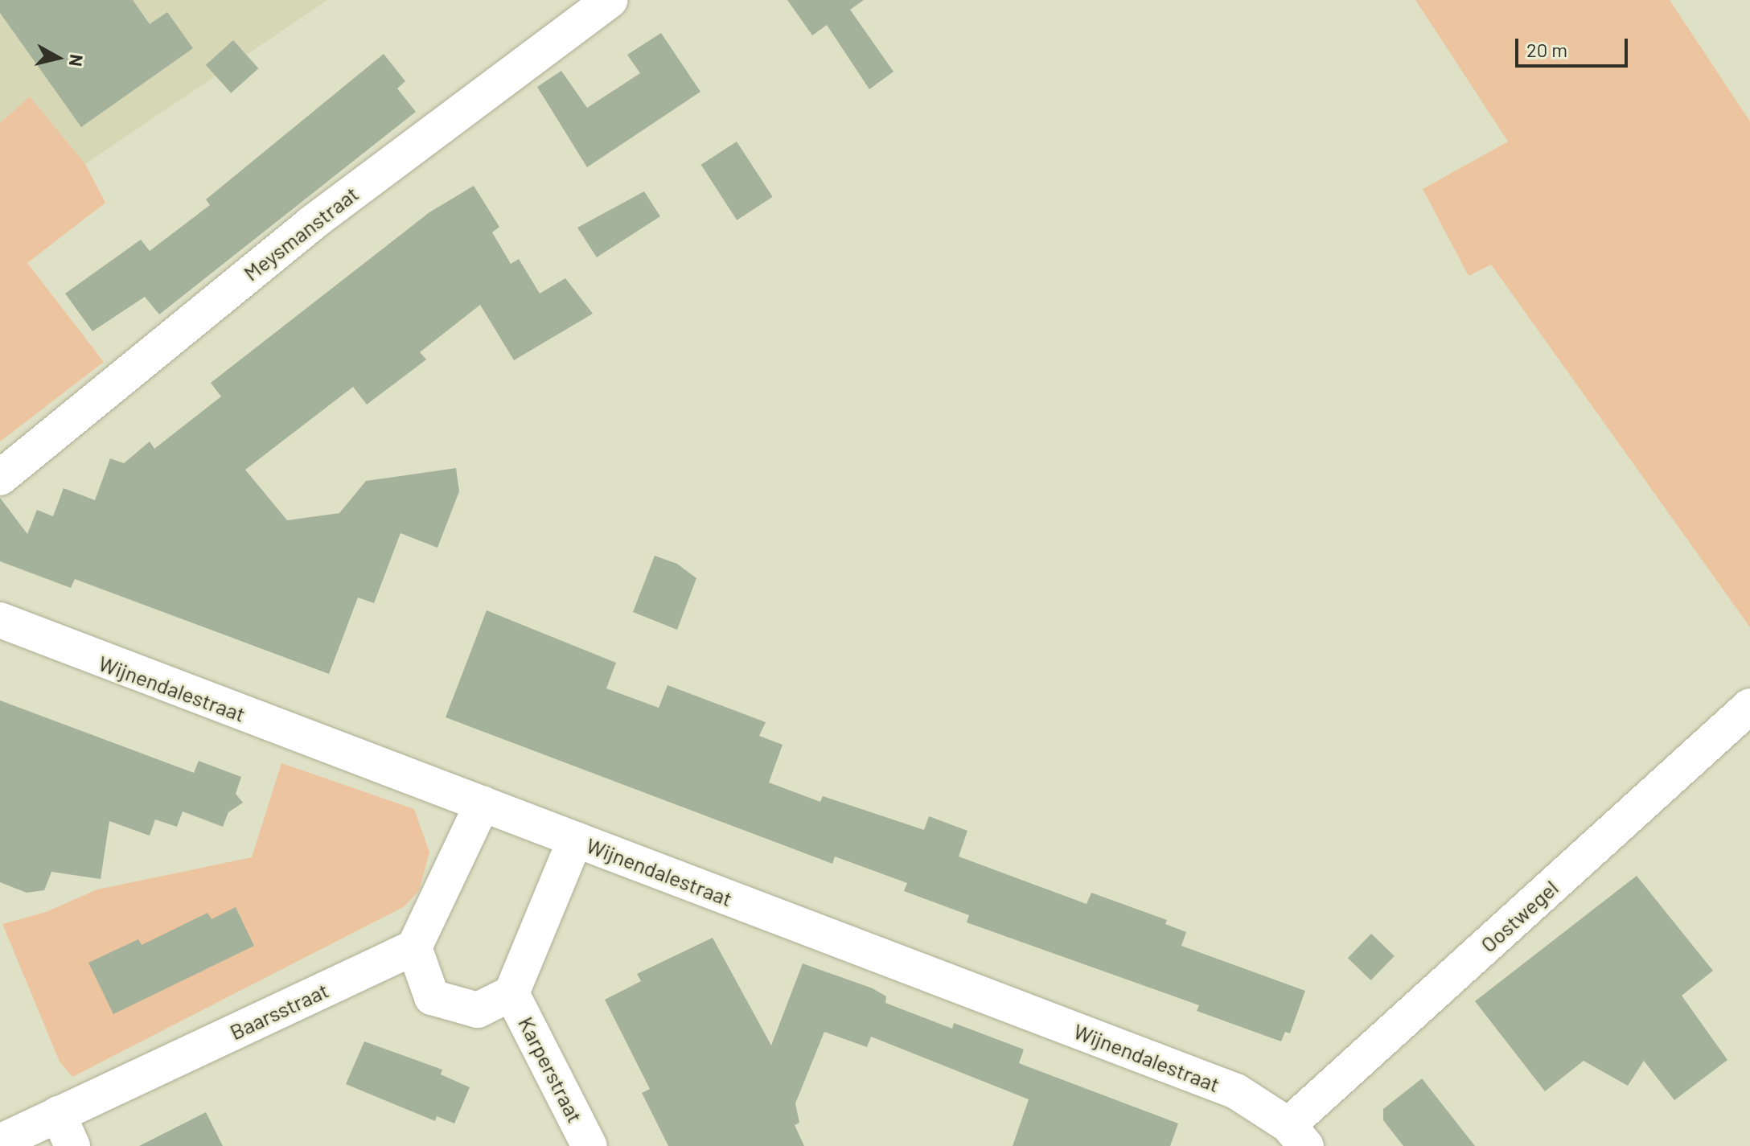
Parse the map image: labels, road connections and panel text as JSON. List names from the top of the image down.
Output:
{
  "streets": {
    "street": [
      "Meysmanstraat",
      "Wijnendalestraat",
      "Oostwegel",
      "Baarsstraat",
      "Karperstraat"
    ]
  },
  "crossings": [
    ["Wijnendalestraat", "Oostwegel"],
    ["Wijnendalestraat", "Karperstraat"],
    ["Baarsstraat", "Karperstraat"]
  ],
  "scale_bar": "20 m",
  "north": "right"
}
